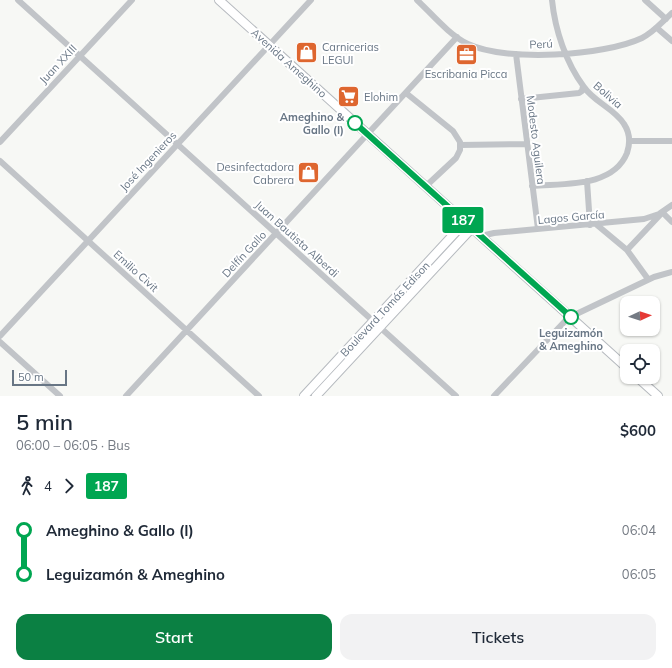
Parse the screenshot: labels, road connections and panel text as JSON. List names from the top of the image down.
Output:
{
  "streets": {
    "main road": ["Avenida Ameghino", "Boulevard Tomás Edison"],
    "street": [
      "Perú",
      "Juan XXIII",
      "Bolivia",
      "Modesto Aguilera",
      "José Ingenieros",
      "Lagos García",
      "Juan Bautista Alberdi",
      "Delfín Gallo",
      "Emilio Civit"
    ]
  },
  "crossings": [
    ["Perú", "Bolivia"],
    ["Perú", "Modesto Aguilera"],
    ["Perú", "Delfín Gallo"],
    ["Avenida Ameghino", "José Ingenieros"],
    ["Avenida Ameghino", "Lagos García"],
    ["Avenida Ameghino", "Delfín Gallo"],
    ["Avenida Ameghino", "Boulevard Tomás Edison"],
    ["Juan XXIII", "Juan Bautista Alberdi"],
    ["Modesto Aguilera", "Lagos García"],
    ["José Ingenieros", "Juan Bautista Alberdi"],
    ["José Ingenieros", "Emilio Civit"],
    ["Juan Bautista Alberdi", "Delfín Gallo"],
    ["Juan Bautista Alberdi", "Boulevard Tomás Edison"],
    ["Delfín Gallo", "Emilio Civit"]
  ],
  "places": {
    "shop": ["Carnicerias LEGUI", "Desinfectadora Cabrera"],
    "office": ["Escribania Picca"],
    "supermarket": ["Elohim"],
    "other": ["Ameghino & Gallo (I)", "Leguizamón & Ameghino"]
  },
  "lines": ["bus line 187"],
  "scale_bar": "50 m",
  "north": "right",
  "page": {
    "on_map": "187",
    "scale": "50 m",
    "heading": ["5 min", "06:00 – 06:05 · Bus", "$600"],
    "legs": ["4", "187"],
    "list": [
      {
        "name": "Ameghino & Gallo (I)",
        "value": "06:04"
      },
      {
        "name": "Leguizamón & Ameghino",
        "value": "06:05"
      }
    ],
    "buttons": ["Start", "Tickets"]
  }
}
